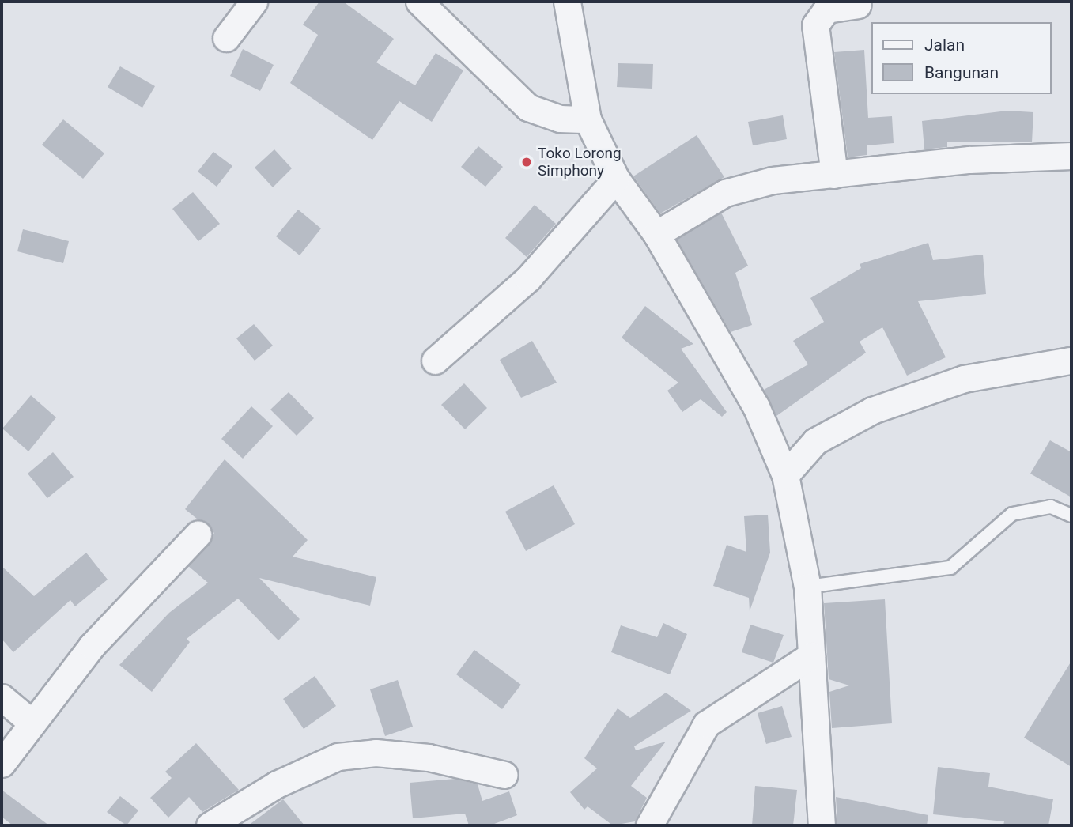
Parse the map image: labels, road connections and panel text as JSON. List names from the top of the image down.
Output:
{
  "places": ["Toko Lorong Simphony"],
  "legend": ["Jalan", "Bangunan"]
}
